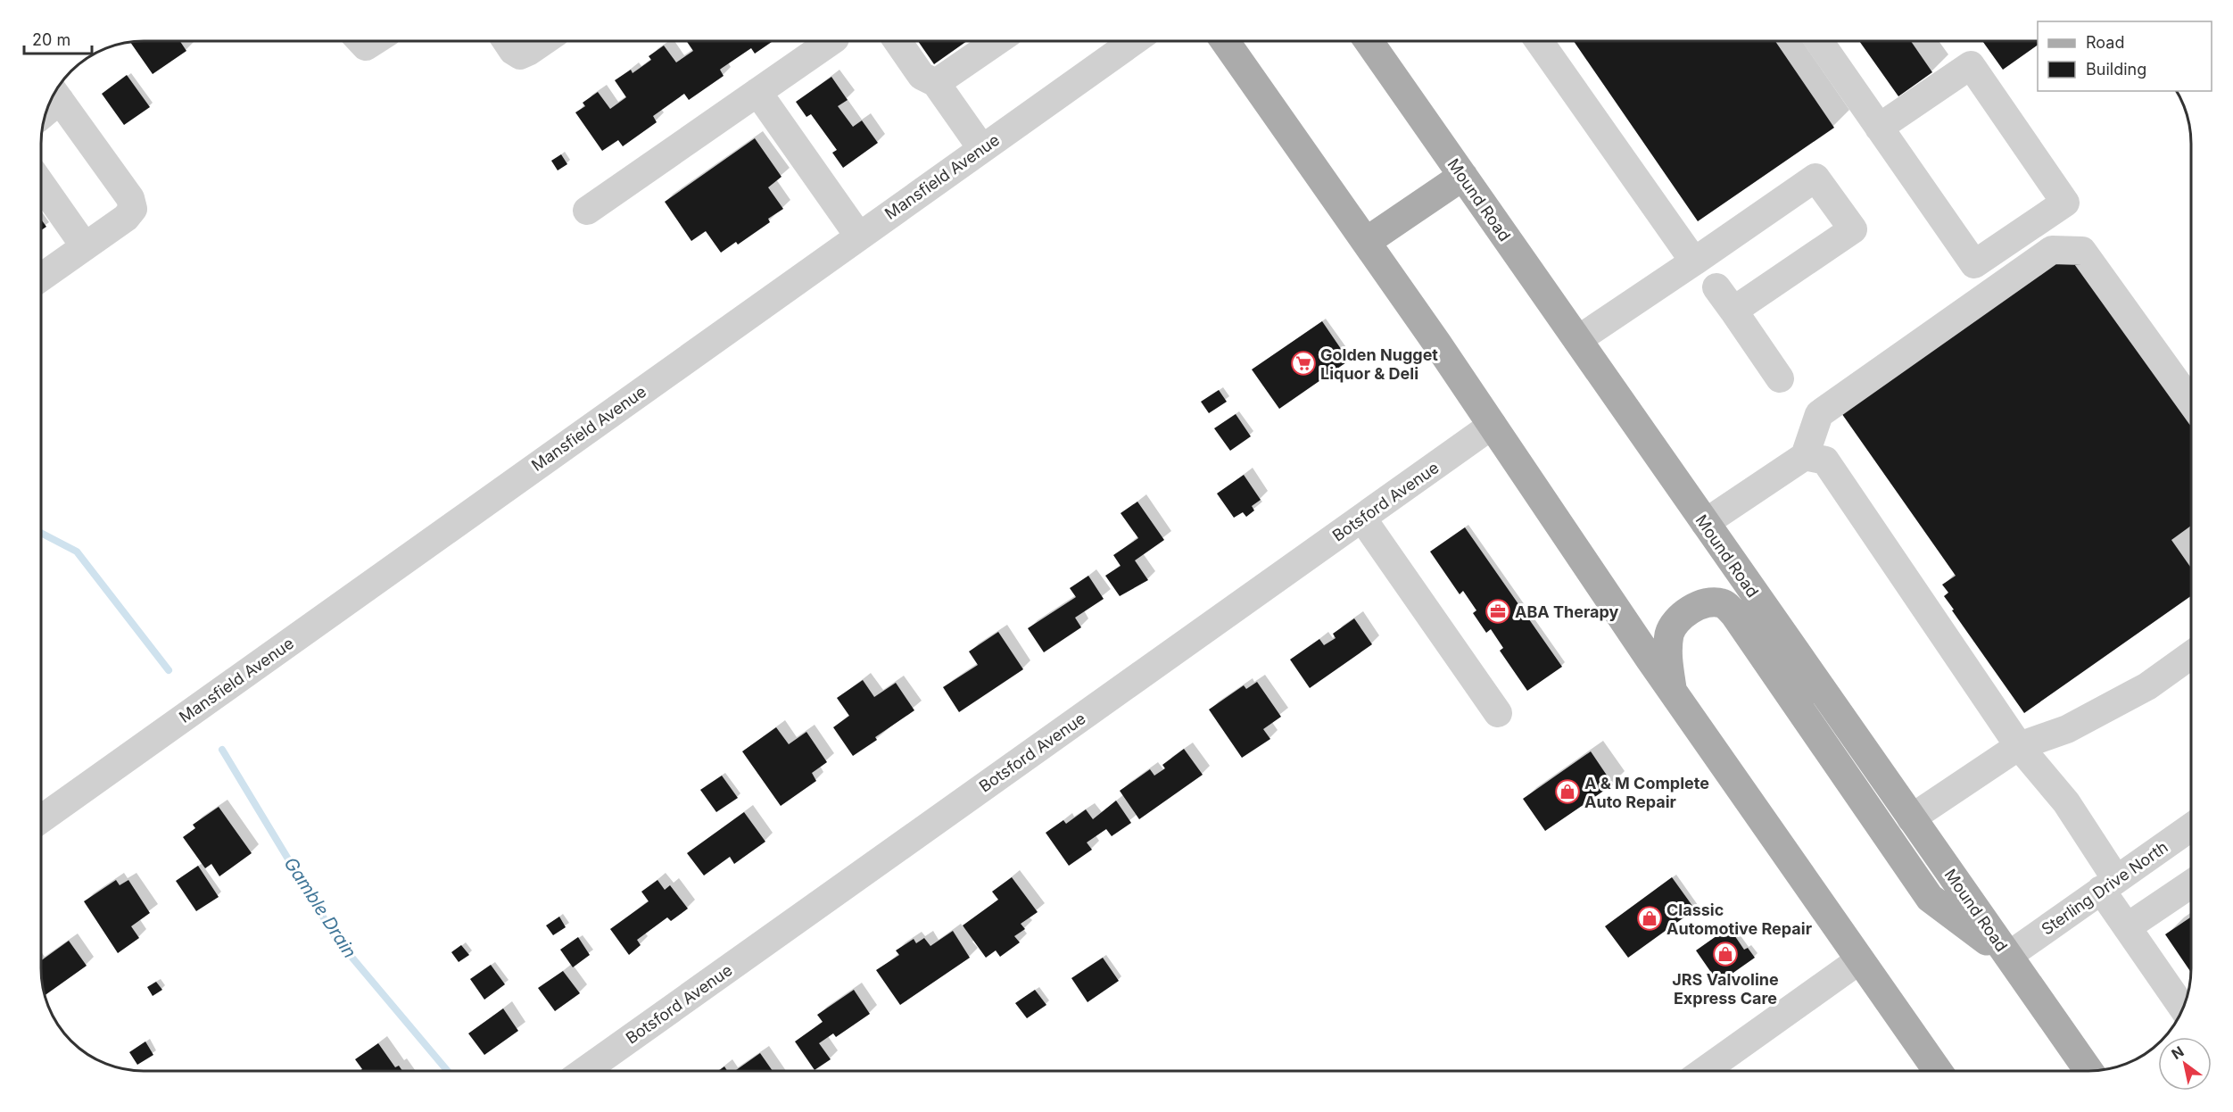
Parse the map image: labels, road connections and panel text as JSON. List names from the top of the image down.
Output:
{
  "streets": {
    "main road": ["Mound Road"],
    "street": ["Mansfield Avenue", "Botsford Avenue", "Sterling Drive North"]
  },
  "crossings": [
    ["Mound Road", "Sterling Drive North"]
  ],
  "water": ["Gamble Drain"],
  "places": {
    "supermarket": ["Golden Nugget Liquor & Deli"],
    "office": ["ABA Therapy"],
    "shop": ["A & M Complete Auto Repair", "Classic Automotive Repair", "JRS Valvoline Express Care"]
  },
  "legend": ["Road", "Building"],
  "scale_bar": "20 m",
  "north": "top left"
}
